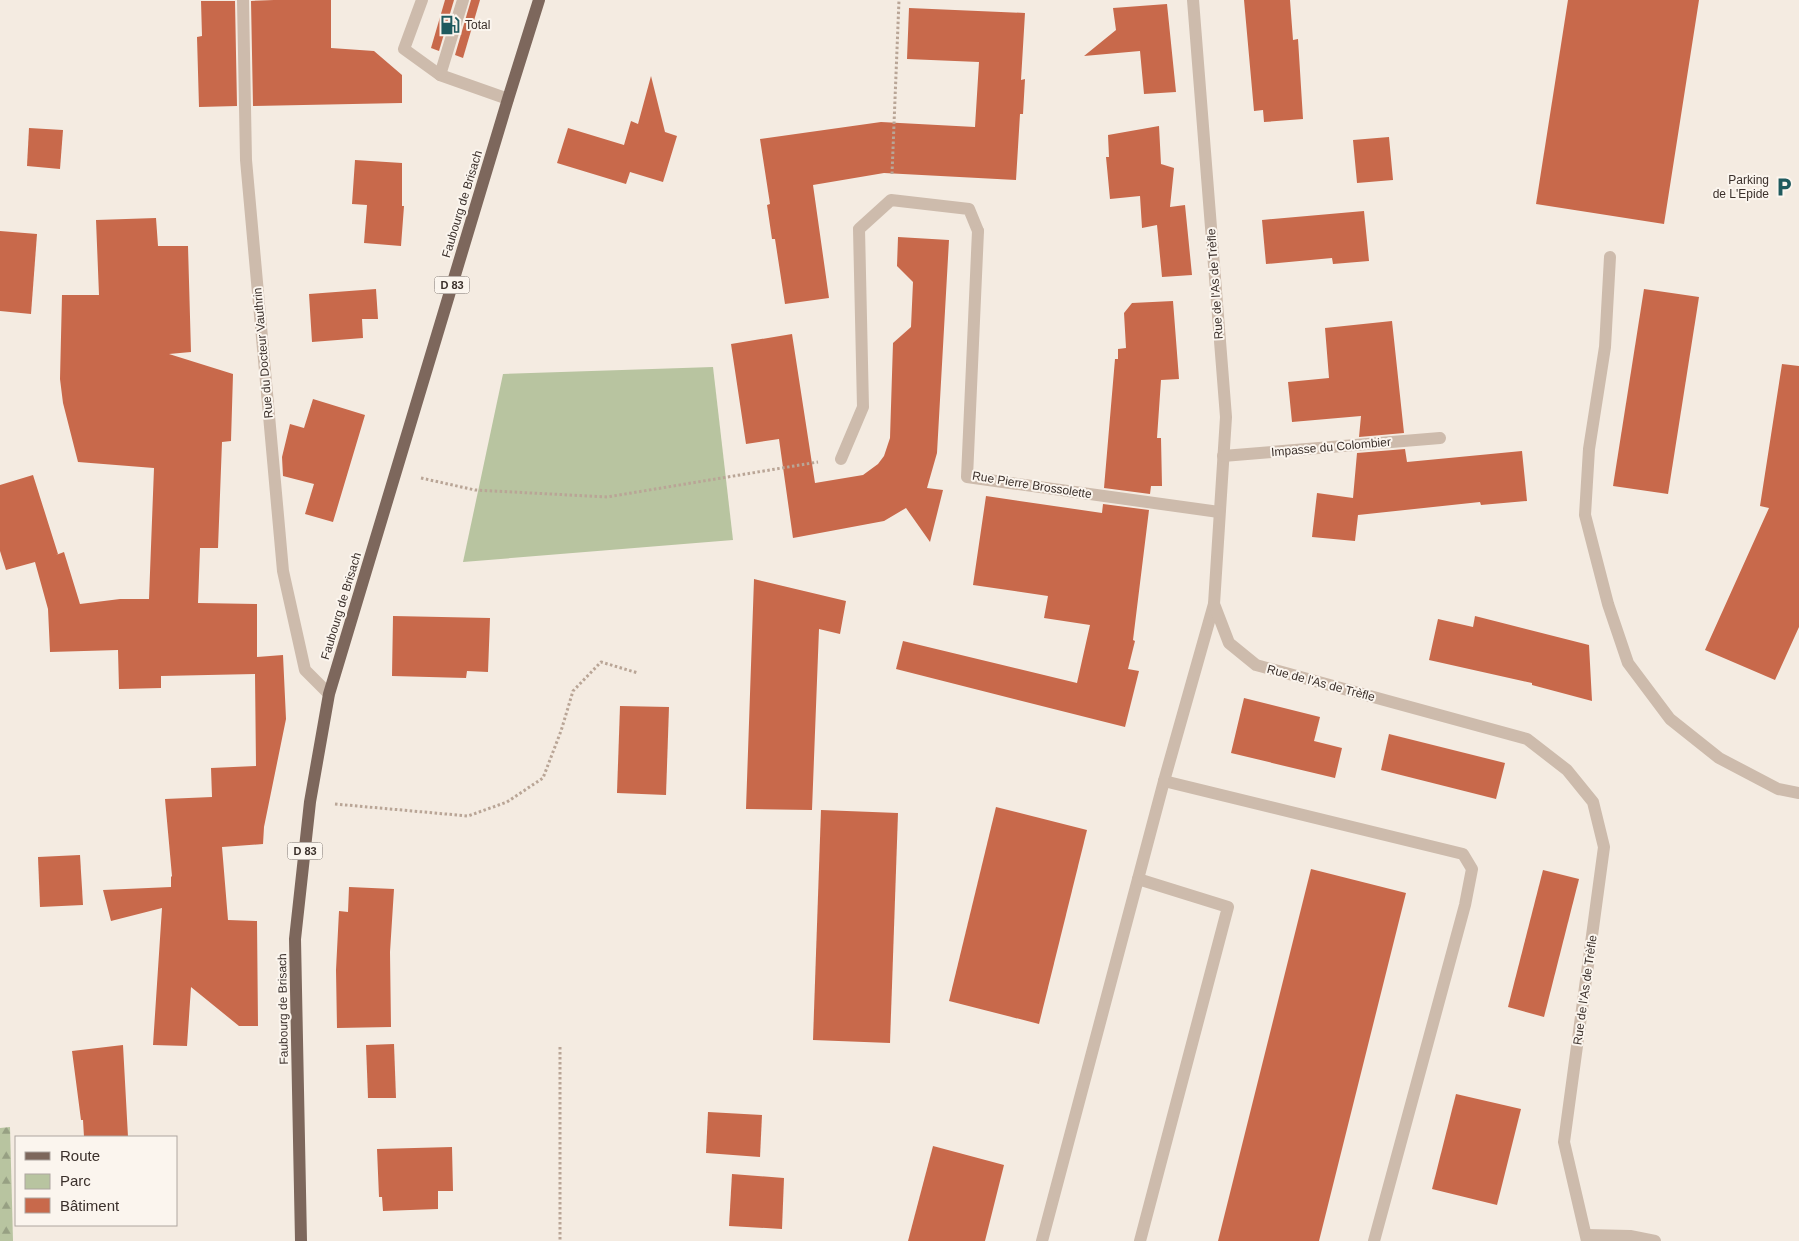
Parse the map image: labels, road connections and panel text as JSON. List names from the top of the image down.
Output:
{
  "streets": {
    "main road": ["Faubourg de Brisach", "D 83"],
    "street": [
      "Rue de l'As de Trèfle",
      "Rue du Docteur Vauthrin",
      "Impasse du Colombier",
      "Rue Pierre Brossolette"
    ]
  },
  "crossings": [
    ["Faubourg de Brisach", "Rue du Docteur Vauthrin"],
    ["Rue de l'As de Trèfle", "Impasse du Colombier"],
    ["Rue de l'As de Trèfle", "Rue Pierre Brossolette"]
  ],
  "places": {
    "fuel station": ["Total"],
    "parking": ["Parking de L'Epide"]
  },
  "legend": ["Route", "Parc", "Bâtiment"]
}
